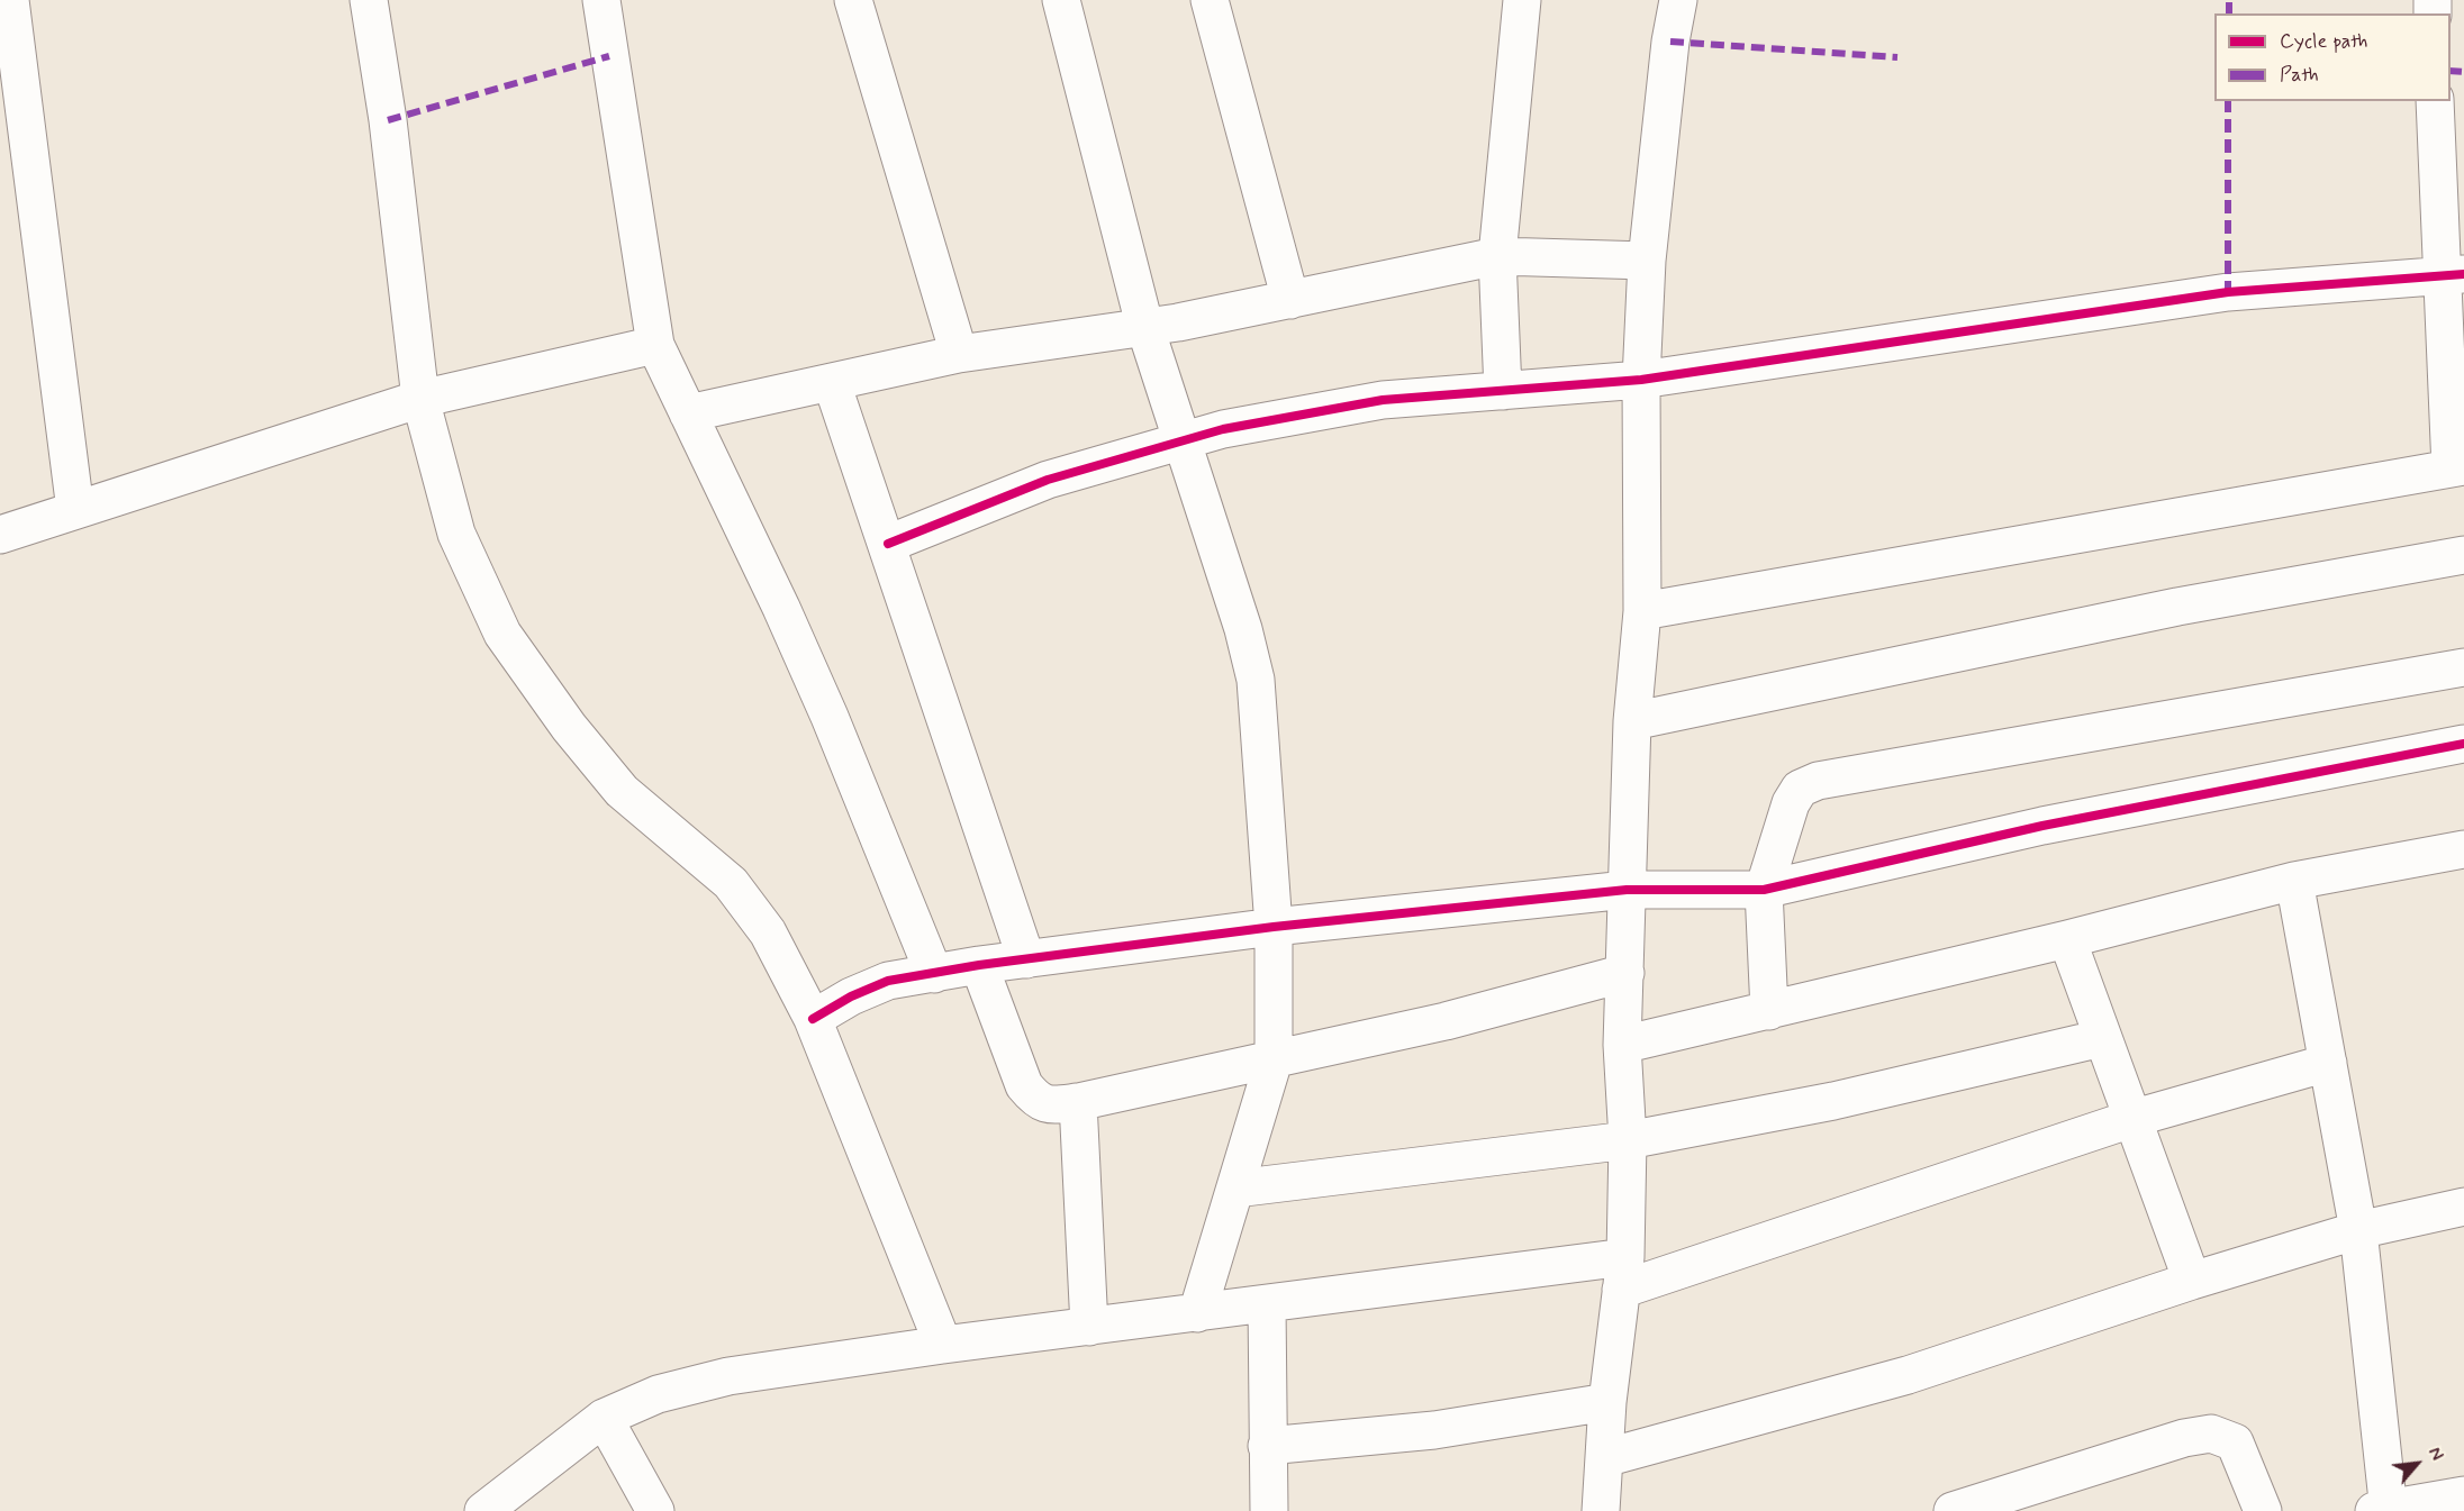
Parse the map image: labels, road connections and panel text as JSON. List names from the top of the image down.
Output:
{
  "legend": ["Cycle path", "Path"],
  "north": "top right"
}
